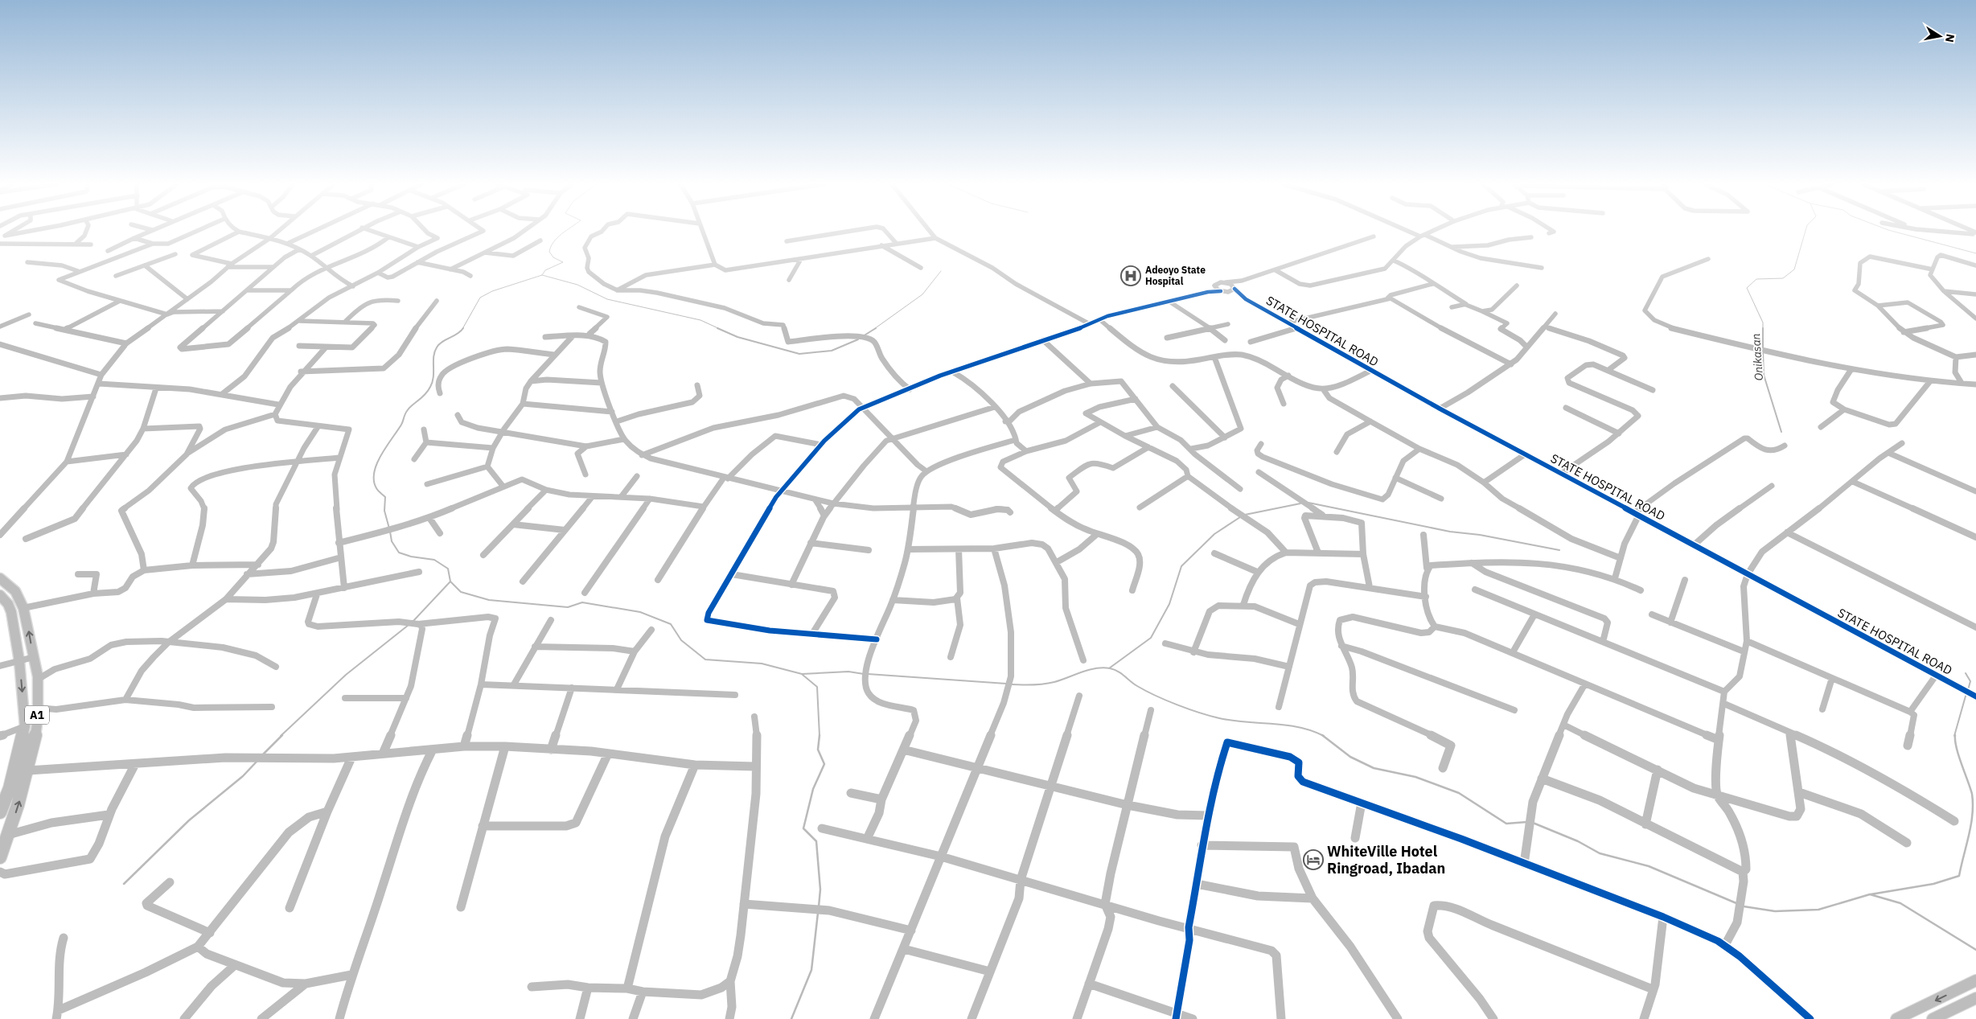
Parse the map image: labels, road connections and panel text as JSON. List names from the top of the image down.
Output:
{
  "streets": {
    "highway": ["A1"],
    "street": ["STATE HOSPITAL ROAD"]
  },
  "water": ["Onikasan"],
  "places": {
    "hospital": ["Adeoyo State Hospital"],
    "hotel": ["WhiteVille Hotel Ringroad, Ibadan"]
  },
  "north": "right"
}
